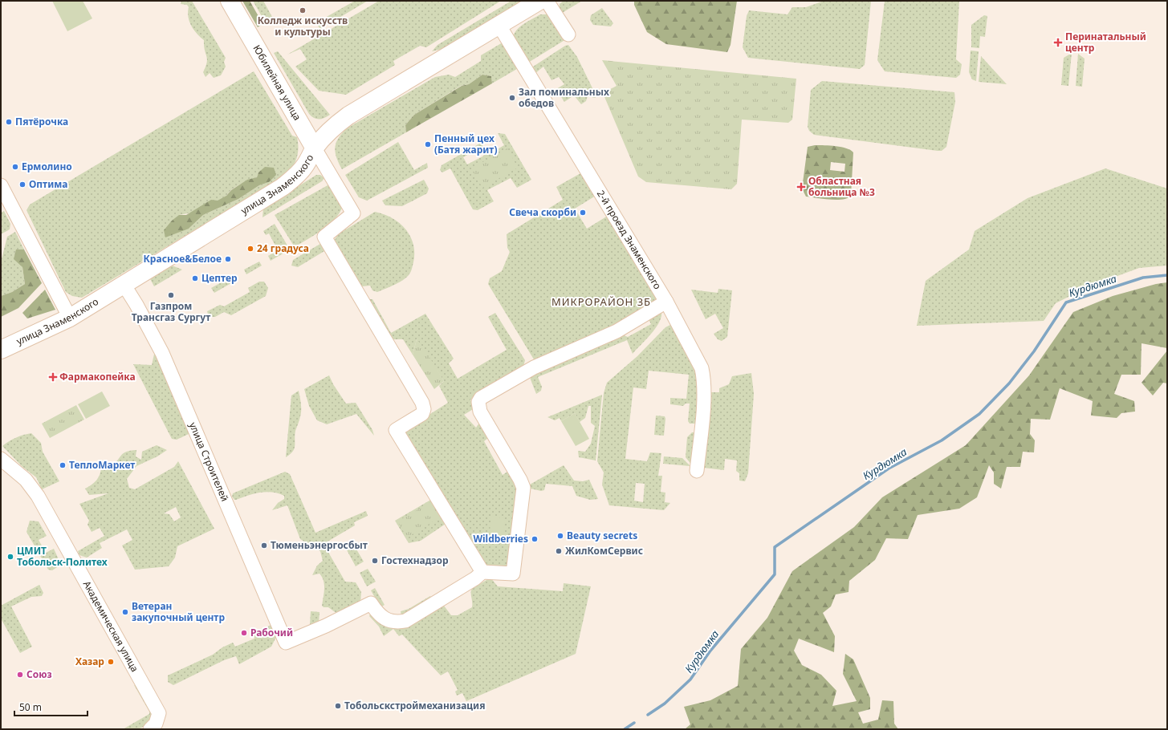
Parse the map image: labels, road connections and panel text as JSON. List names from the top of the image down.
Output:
{
  "streets": {
    "main road": ["Юбилейная улица", "улица Знаменского"],
    "street": ["2-й проезд Знаменского", "улица Строителей", "Академическая улица"]
  },
  "crossings": [
    ["Юбилейная улица", "улица Знаменского"],
    ["улица Знаменского", "2-й проезд Знаменского"],
    ["улица Знаменского", "улица Строителей"]
  ],
  "districts": ["МИКРОРАЙОН 3Б"],
  "water": ["Курдюмка"],
  "places": {
    "other": [
      "Колледж искусств и культуры",
      "Зал поминальных обедов",
      "Пятёрочка",
      "Пенный цех (Батя жарит)",
      "Ермолино",
      "Оптима",
      "Свеча скорби",
      "24 градуса",
      "Красное&Белое",
      "Цептер",
      "Газпром Трансгаз Сургут",
      "ТеплоМаркет",
      "Beauty secrets",
      "Wildberries",
      "Тюменьэнергосбыт",
      "ЖилКомСервис",
      "ЦМИТ Тобольск-Политех",
      "Гостехнадзор",
      "Ветеран закупочный центр",
      "Рабочий",
      "Хазар",
      "Союз",
      "Тобольскстроймеханизация"
    ],
    "health": ["Перинатальный центр", "Областная больница №3", "Фармакопейка"]
  },
  "scale_bar": "50 m"
}
